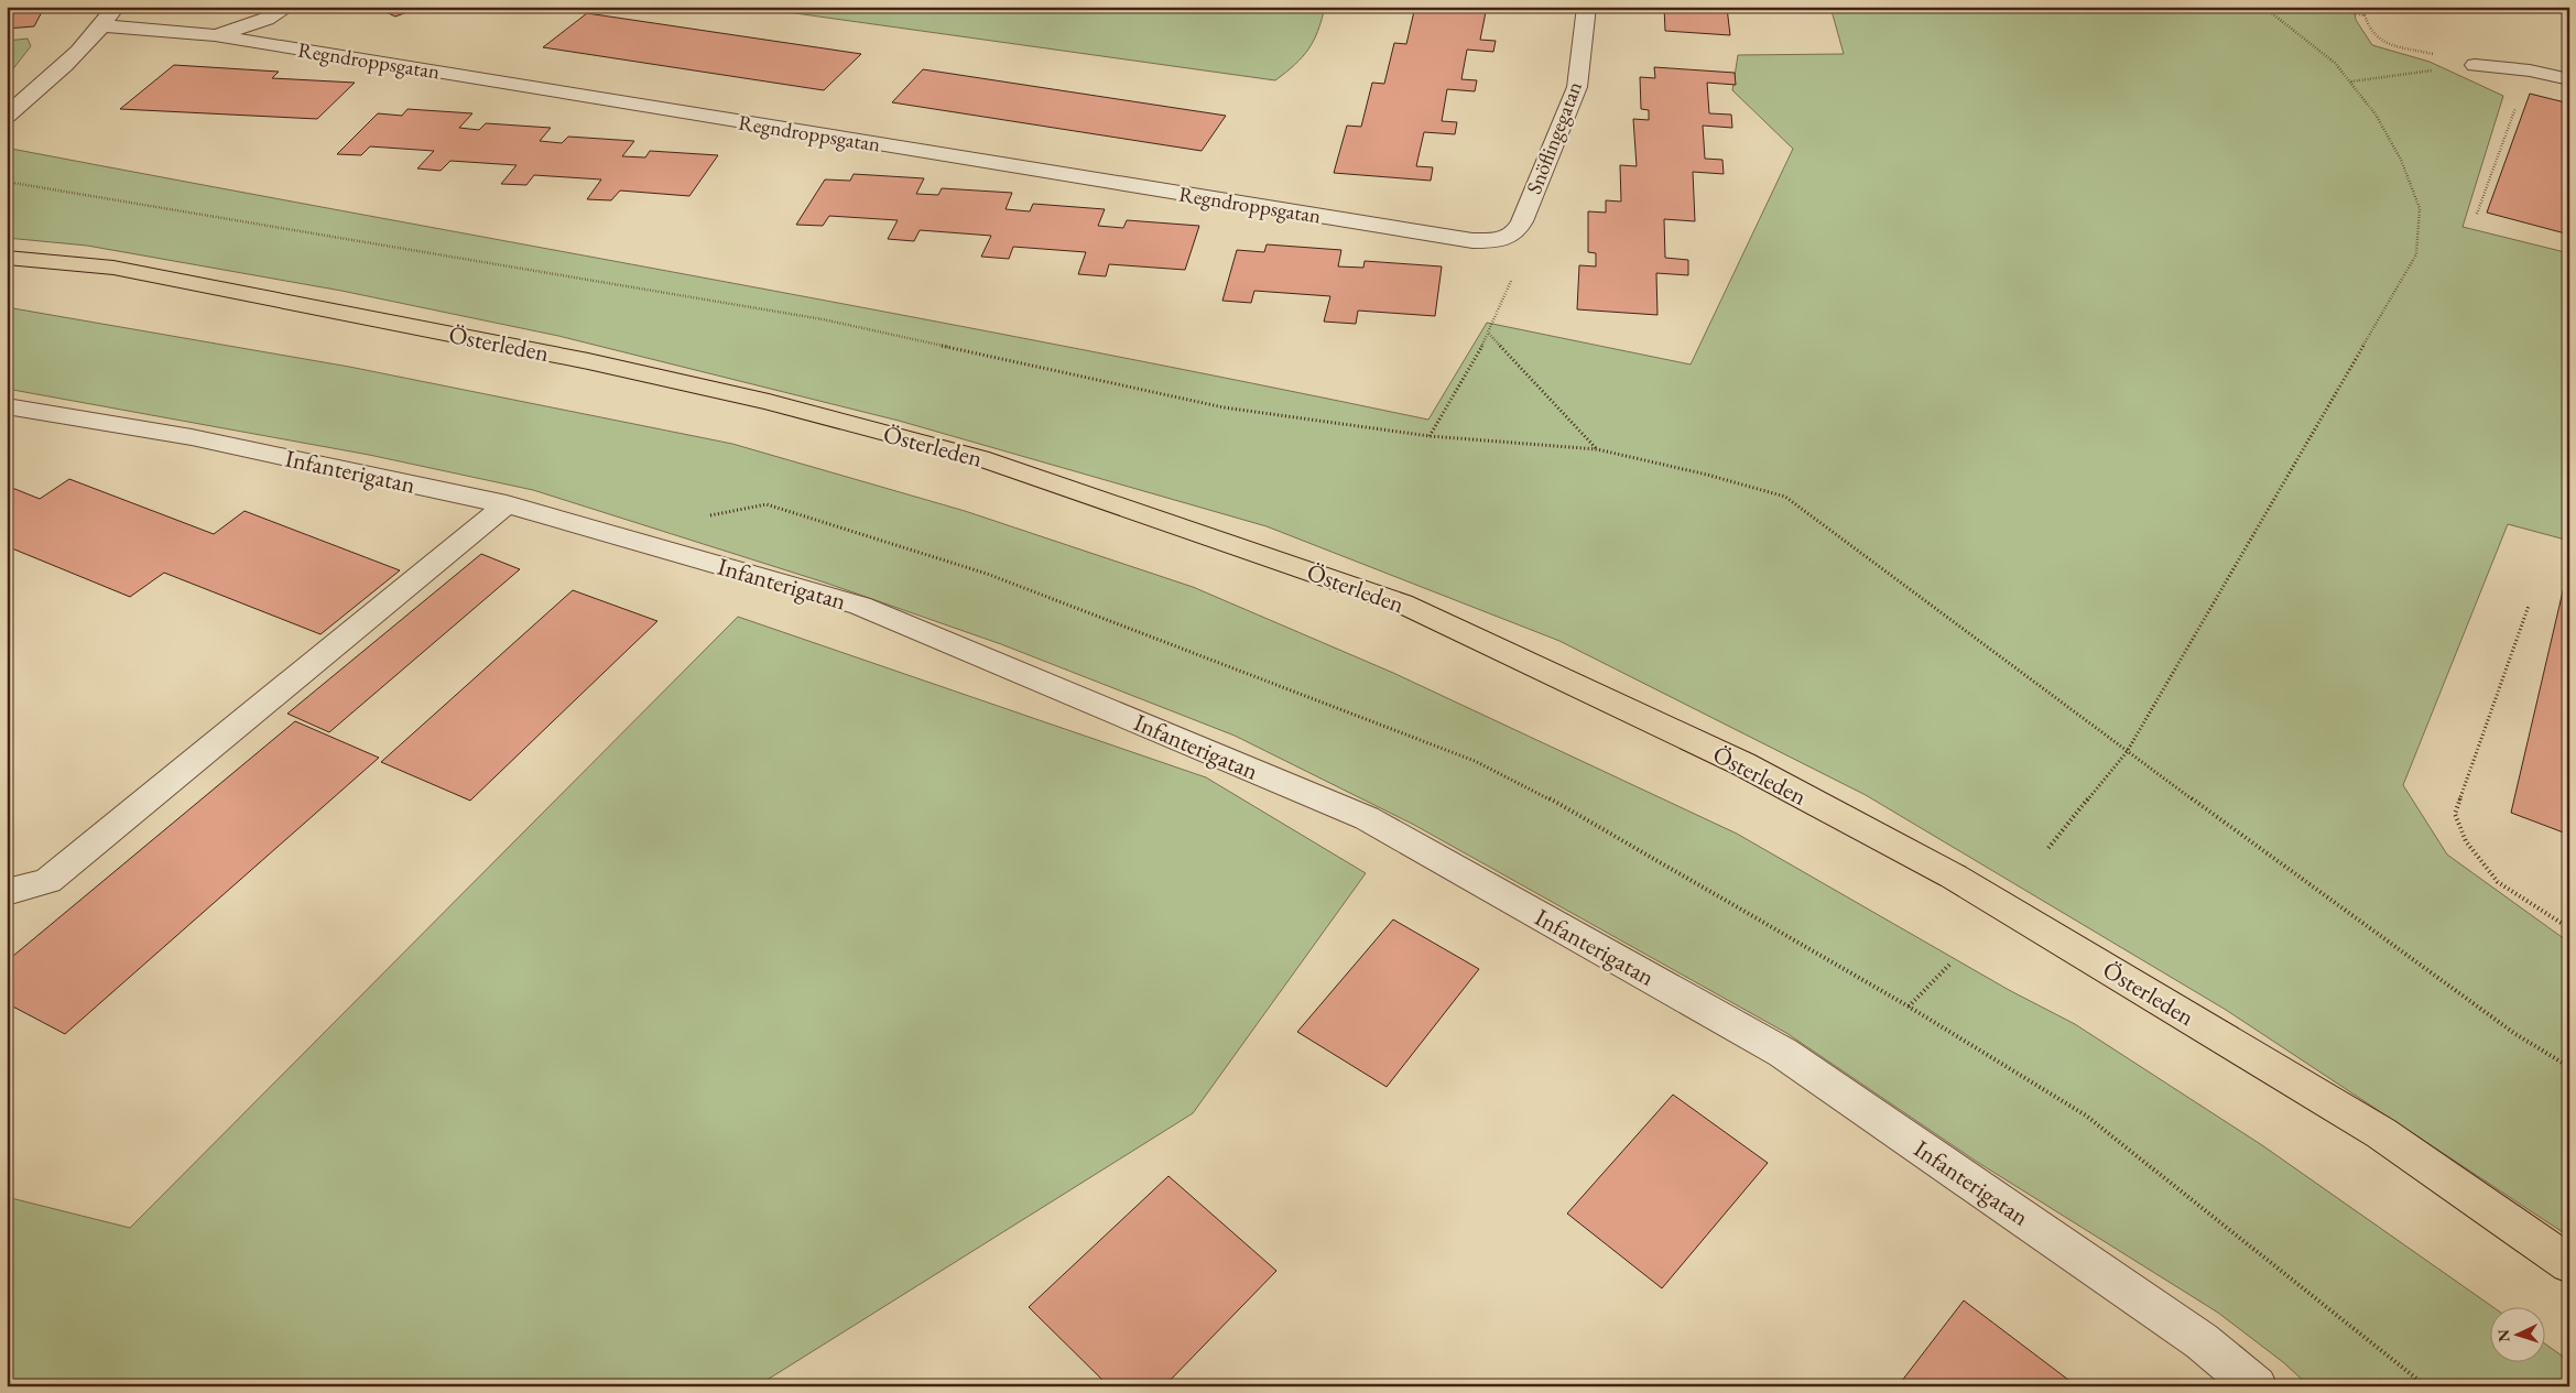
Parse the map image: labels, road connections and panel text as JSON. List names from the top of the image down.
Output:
{
  "streets": {
    "main road": ["Österleden"],
    "street": ["Regndroppsgatan", "Snöflingegatan", "Infanterigatan"]
  },
  "crossings": [
    ["Regndroppsgatan", "Snöflingegatan"]
  ],
  "north": "left"
}
